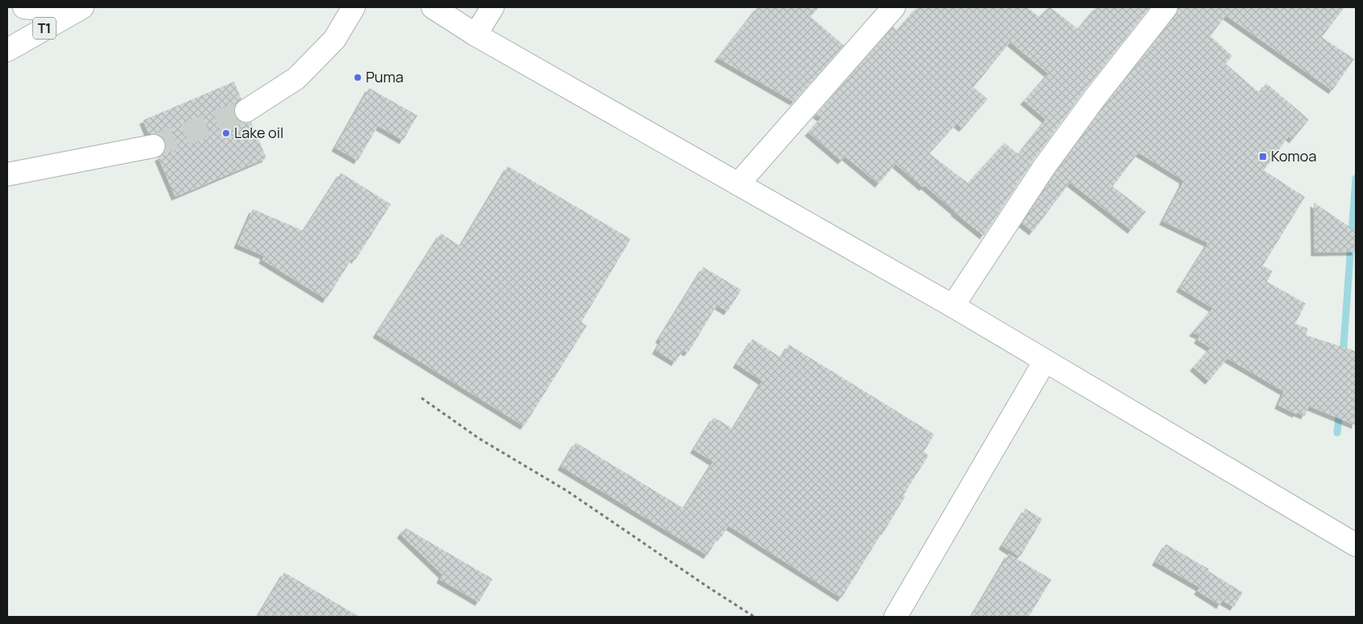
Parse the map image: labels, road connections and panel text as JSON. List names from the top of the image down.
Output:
{
  "streets": {
    "main road": ["T1"]
  },
  "places": {
    "other": ["Puma", "Lake oil"],
    "transit": ["Komoa"]
  }
}
